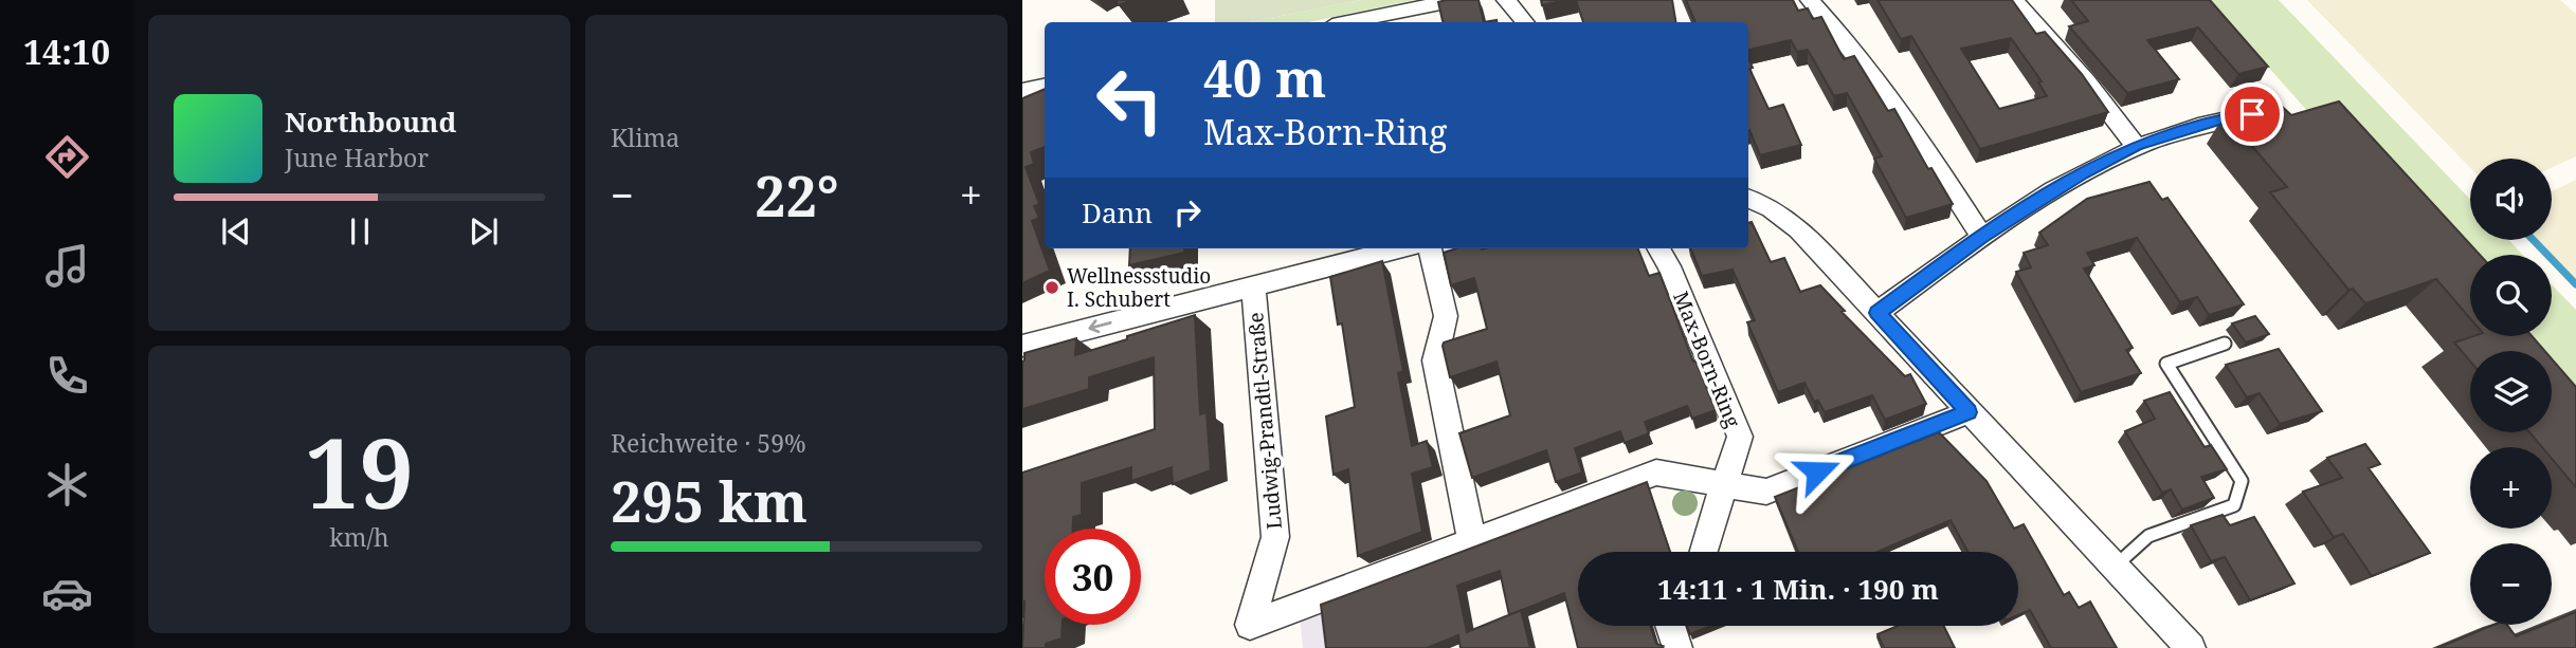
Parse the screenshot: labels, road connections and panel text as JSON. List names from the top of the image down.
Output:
{
  "streets": {
    "street": ["Max-Born-Ring", "Ludwig-Prandtl-Straße"]
  },
  "crossings": [
    ["Max-Born-Ring", "Ludwig-Prandtl-Straße"]
  ],
  "places": ["Wellnessstudio I. Schubert"],
  "page": {
    "tabs": "14:10",
    "tile": [
      "Klima",
      ["19", "km/h"],
      ["Reichweite · 59%", "295 km"]
    ],
    "turn": ["40 m", "Max-Born-Ring"],
    "song": ["Northbound", "June Harbor"],
    "map_buttons": ["+", "−"],
    "heat": ["−", "22°", "+"],
    "then": "Dann",
    "limit": "30",
    "trip": "14:11 · 1 Min. · 190 m"
  }
}
